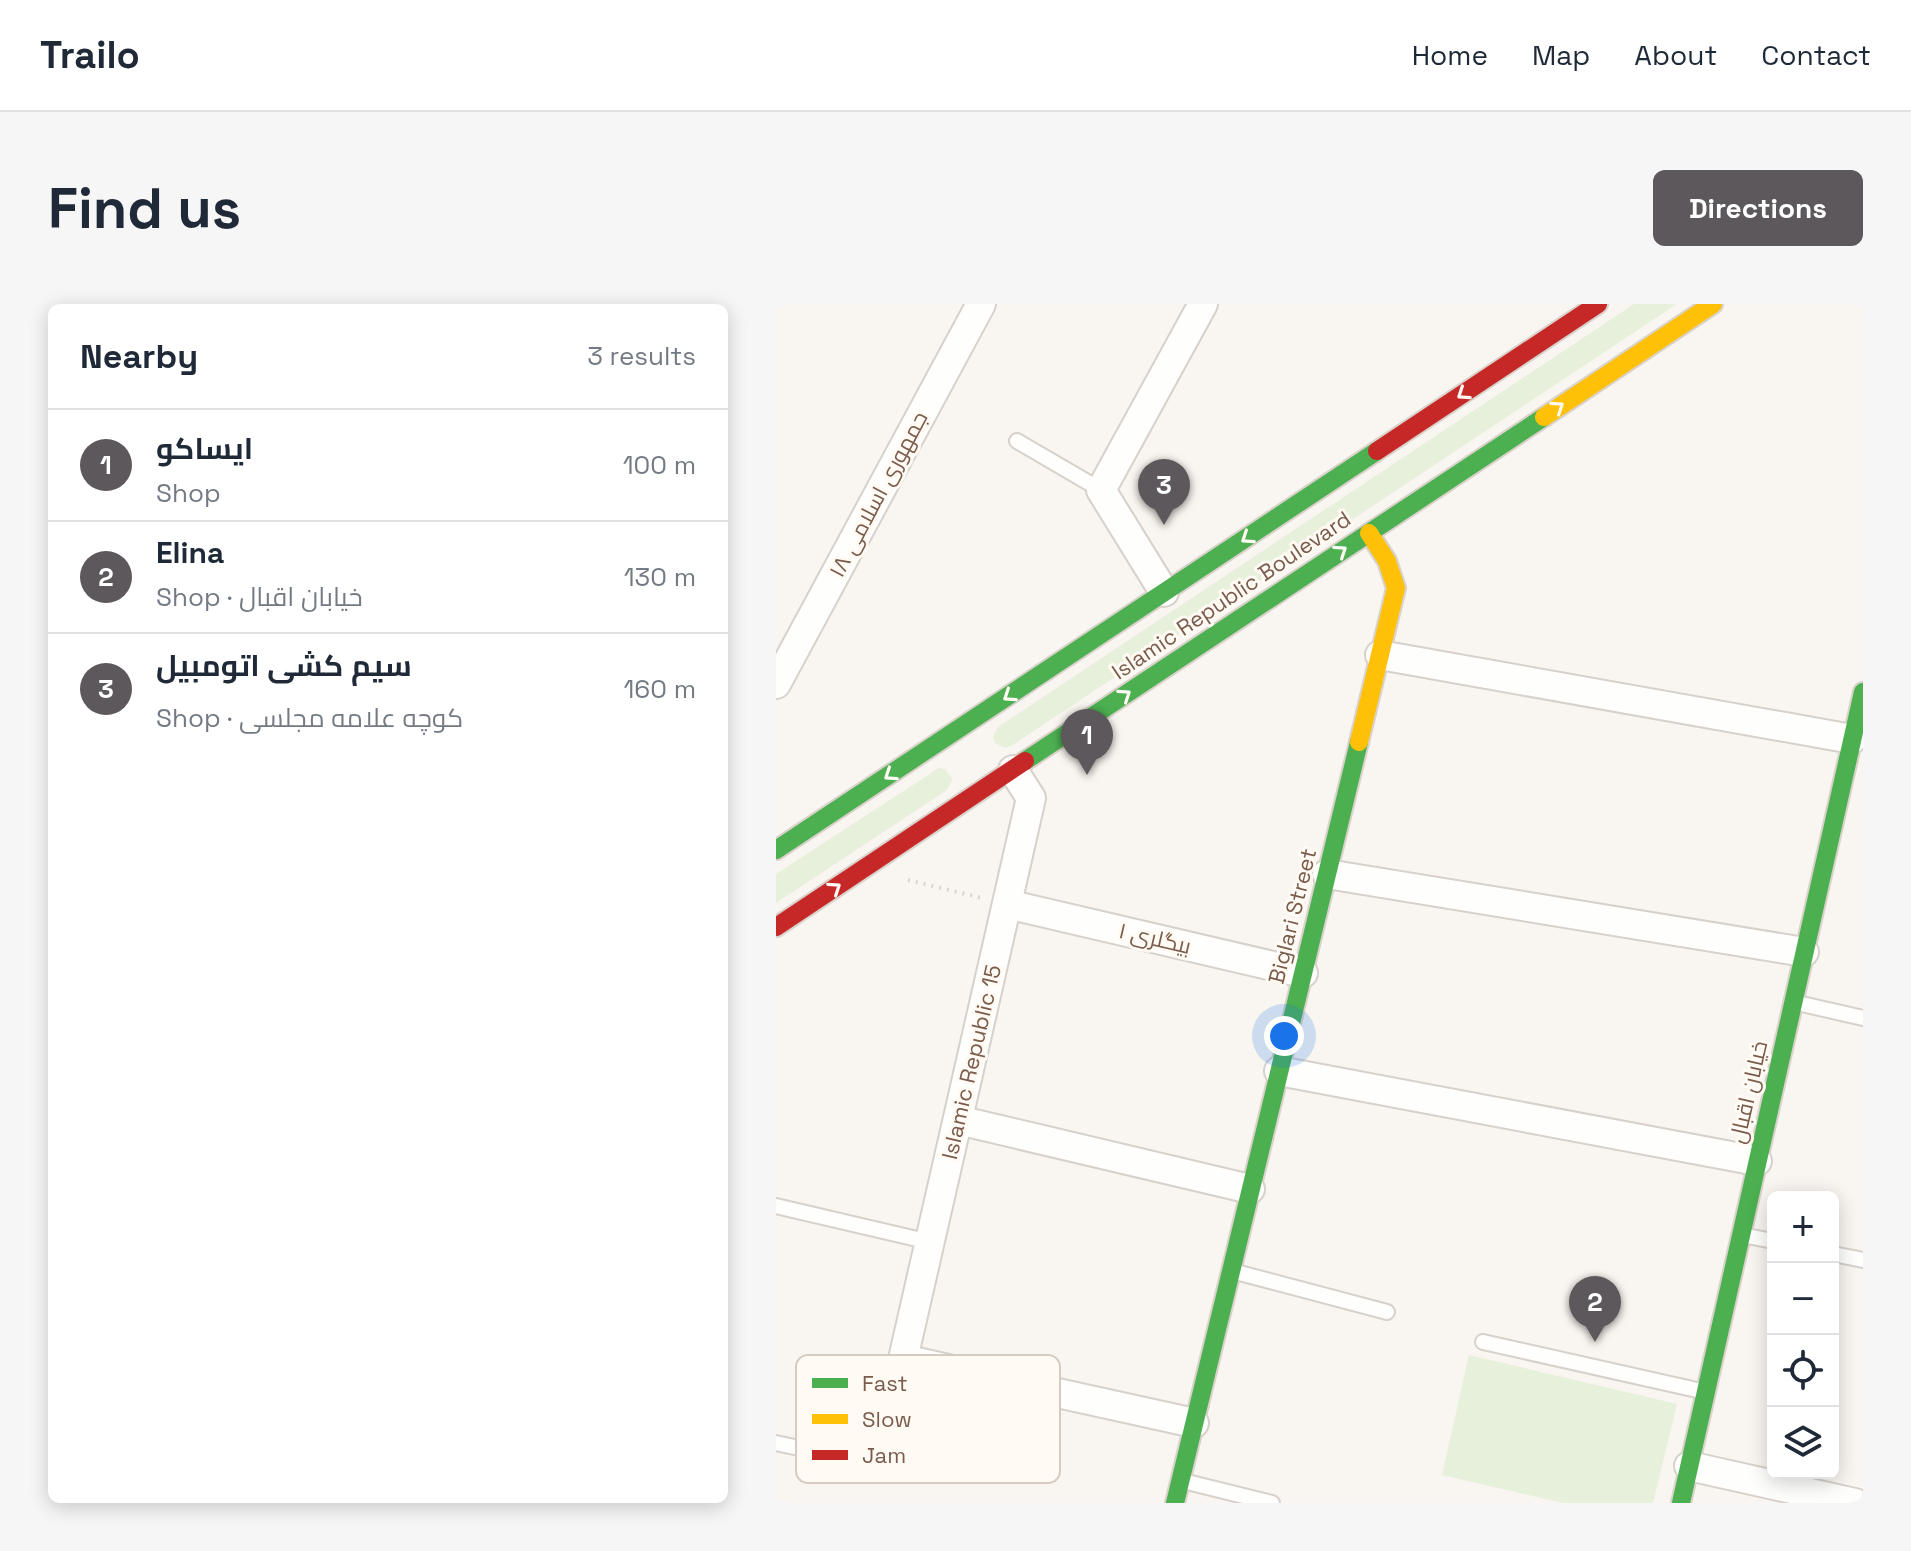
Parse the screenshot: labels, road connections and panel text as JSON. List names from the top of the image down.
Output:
{
  "streets": {
    "main road": ["Islamic Republic Boulevard", "Biglari Street", "خیابان اقبال"],
    "street": ["جمهوری اسلامی ۱۸", "بیگلری ۱", "Islamic Republic 15"]
  },
  "crossings": [
    ["Islamic Republic Boulevard", "Biglari Street"],
    ["Islamic Republic Boulevard", "Islamic Republic 15"],
    ["Biglari Street", "بیگلری ۱"],
    ["Biglari Street", "Islamic Republic 15"],
    ["بیگلری ۱", "Islamic Republic 15"]
  ],
  "legend": ["Fast", "Slow", "Jam"],
  "page": {
    "header": "Trailo",
    "nav": [
      "Home",
      "Map",
      "About",
      "Contact"
    ],
    "buttons": "Directions",
    "title": "Find us",
    "heading": ["Nearby", "3 results"],
    "list": [
      {
        "mark": "1",
        "name": "ایساکو",
        "note": "Shop",
        "value": "100 m"
      },
      {
        "mark": "2",
        "name": "Elina",
        "note": "Shop · خیابان اقبال",
        "value": "130 m"
      },
      {
        "mark": "3",
        "name": "سیم کشی اتومبیل",
        "note": "Shop · کوچه علامه مجلسی",
        "value": "160 m"
      }
    ],
    "pins": ["3", "1", "2"],
    "map_buttons": ["+", "−"]
  }
}
